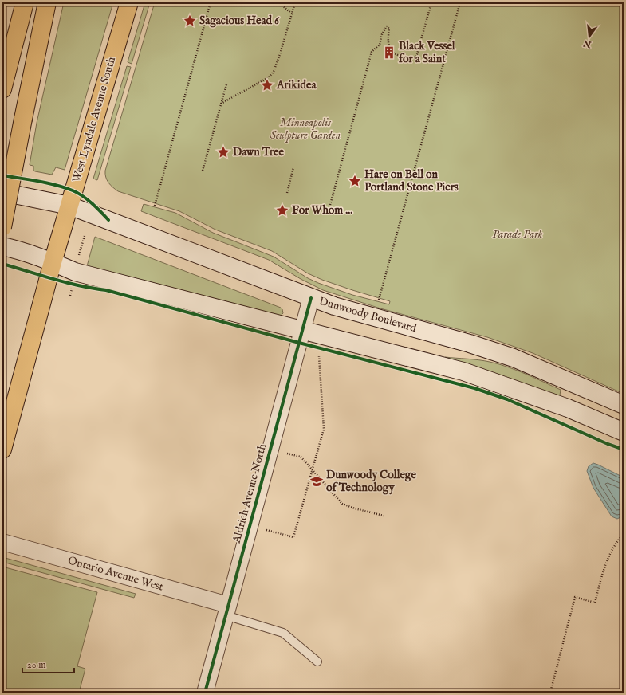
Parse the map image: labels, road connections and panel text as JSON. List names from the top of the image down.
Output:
{
  "streets": {
    "main road": ["West Lyndale Avenue South", "Dunwoody Boulevard"],
    "street": ["Aldrich Avenue North", "Ontario Avenue West"]
  },
  "crossings": [
    ["West Lyndale Avenue South", "Dunwoody Boulevard"],
    ["Dunwoody Boulevard", "Aldrich Avenue North"],
    ["Aldrich Avenue North", "Ontario Avenue West"]
  ],
  "parks": ["Minneapolis Sculpture Garden", "Parade Park"],
  "places": {
    "place": [
      "Sagacious Head 6",
      "Arikidea",
      "Dawn Tree",
      "Hare on Bell on Portland Stone Piers",
      "For Whom ..."
    ],
    "building": ["Black Vessel for a Saint"],
    "school or university": ["Dunwoody College of Technology"]
  },
  "scale_bar": "20 m",
  "north": "bottom"
}
